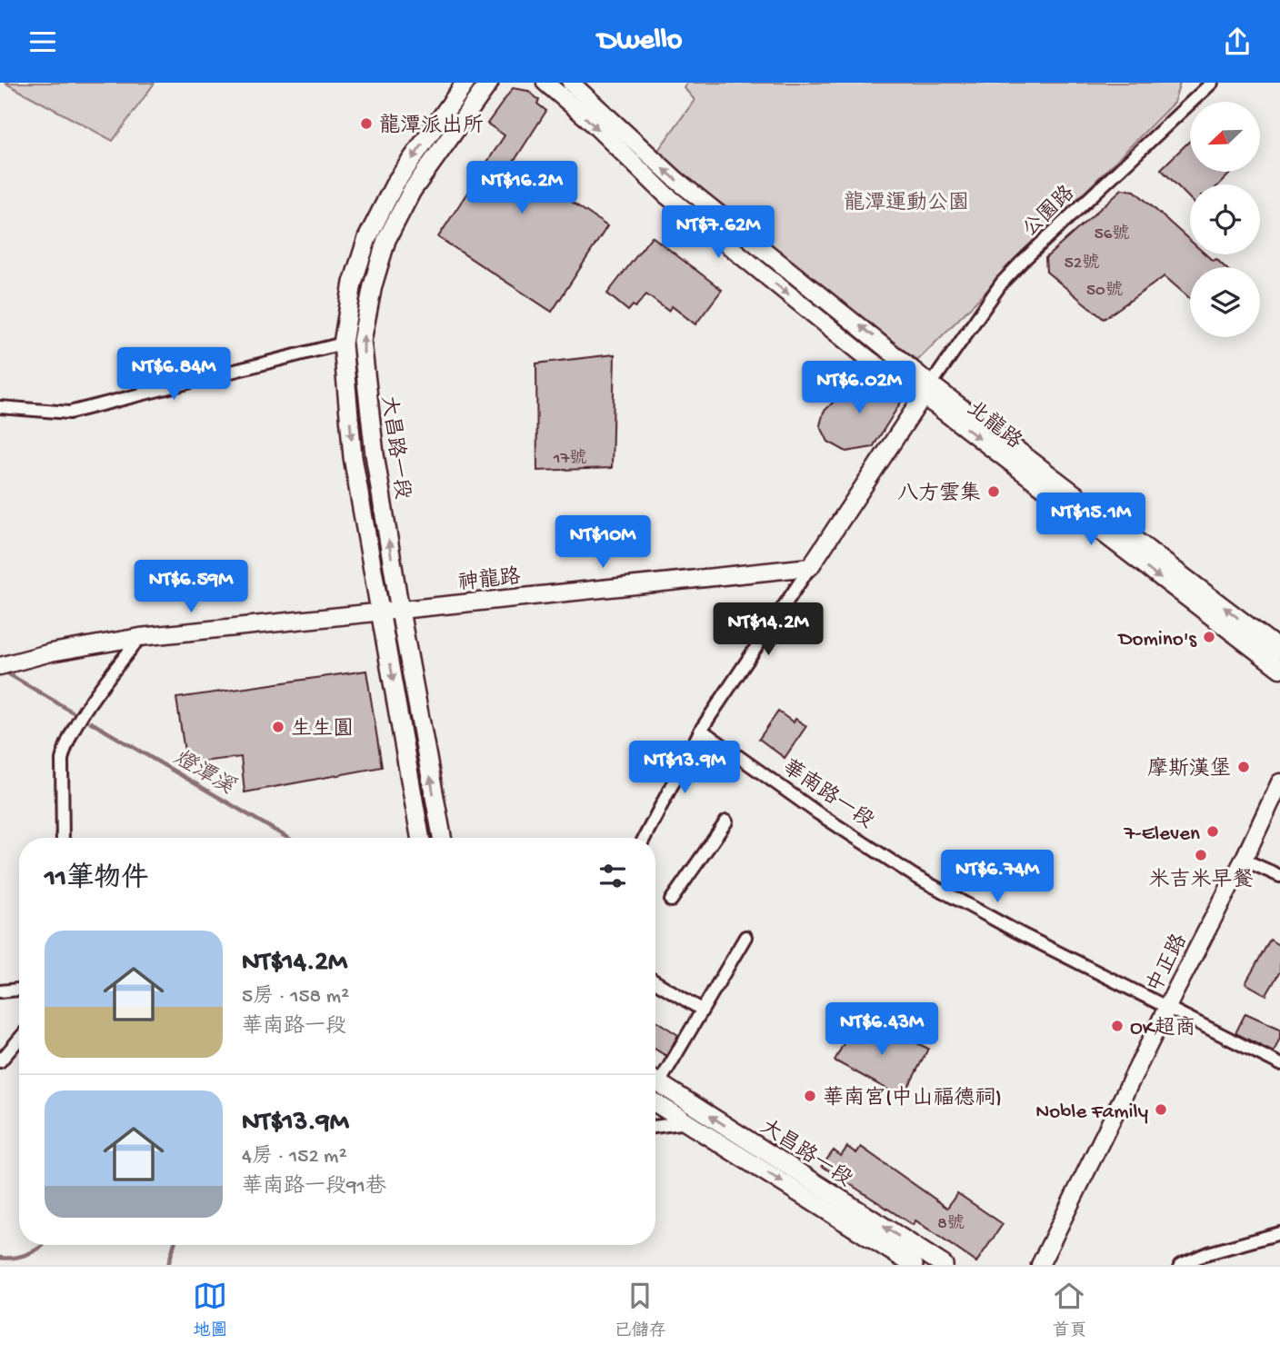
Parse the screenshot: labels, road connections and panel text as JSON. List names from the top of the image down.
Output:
{
  "streets": {
    "main road": [
      "北龍路",
      "大昌路一段",
      "神龍路",
      "中正路"
    ],
    "street": ["公園路", "華南路一段"]
  },
  "crossings": [
    ["公園路", "北龍路"],
    ["大昌路一段", "神龍路"],
    ["華南路一段", "中正路"]
  ],
  "water": ["燈潭溪"],
  "parks": ["龍潭運動公園"],
  "places": [
    "龍潭派出所",
    "八方雲集",
    "Domino's",
    "生生圓",
    "摩斯漢堡",
    "7-Eleven",
    "米吉米早餐",
    "OK超商",
    "華南宮(中山福德祠)",
    "Noble Family"
  ],
  "house_numbers": [
    "56號",
    "52號",
    "50號",
    "17號",
    "8號"
  ],
  "north": "bottom left",
  "page": {
    "header": "Dwello",
    "price": [
      "NT$16.2M",
      "NT$7.62M",
      "NT$6.84M",
      "NT$6.02M",
      "NT$15.1M",
      "NT$10M",
      "NT$6.59M",
      "NT$14.2M",
      "NT$13.9M",
      "NT$6.74M",
      "NT$6.43M"
    ],
    "heading": "11筆物件",
    "list": [
      {
        "name": "NT$14.2M",
        "note": "5房 · 158 m² · 華南路一段"
      },
      {
        "name": "NT$13.9M",
        "note": "4房 · 152 m² · 華南路一段91巷"
      }
    ],
    "tabs": ["地圖", "已儲存", "首頁"]
  }
}
